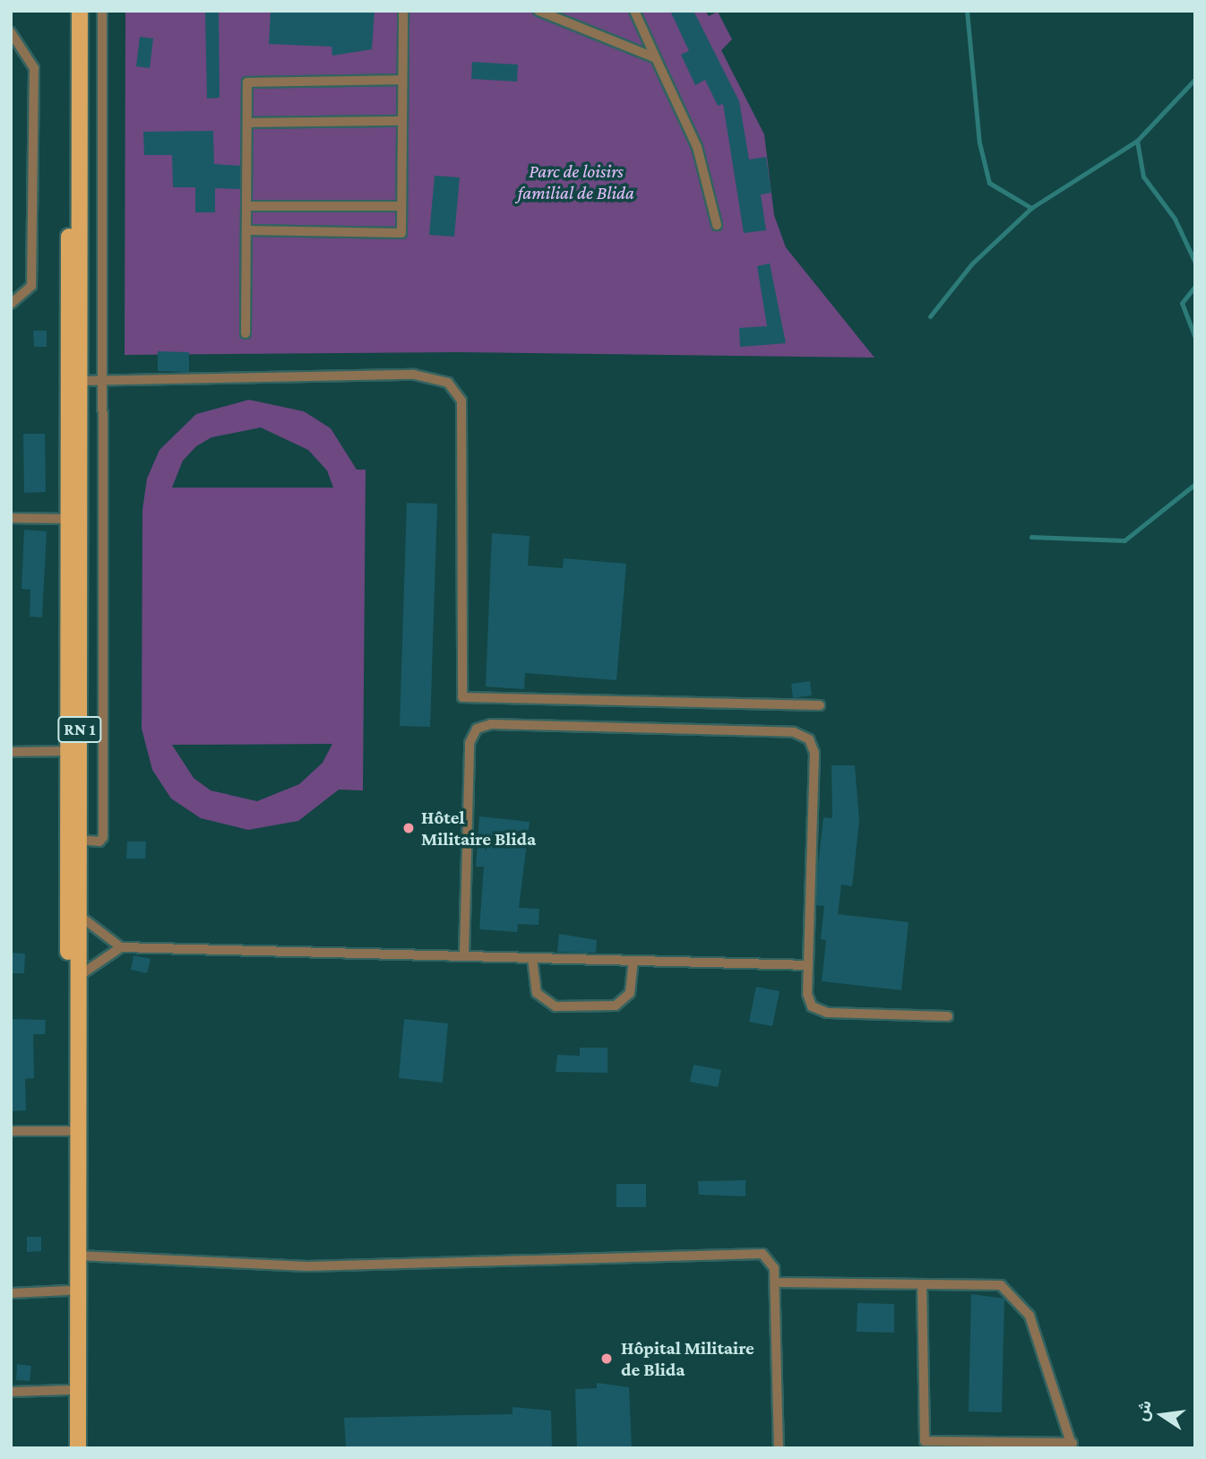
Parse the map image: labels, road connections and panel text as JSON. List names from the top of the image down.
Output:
{
  "streets": {
    "main road": ["RN 1"]
  },
  "parks": ["Parc de loisirs familial de Blida"],
  "places": ["Hôtel Militaire Blida", "Hôpital Militaire de Blida"],
  "north": "left"
}
